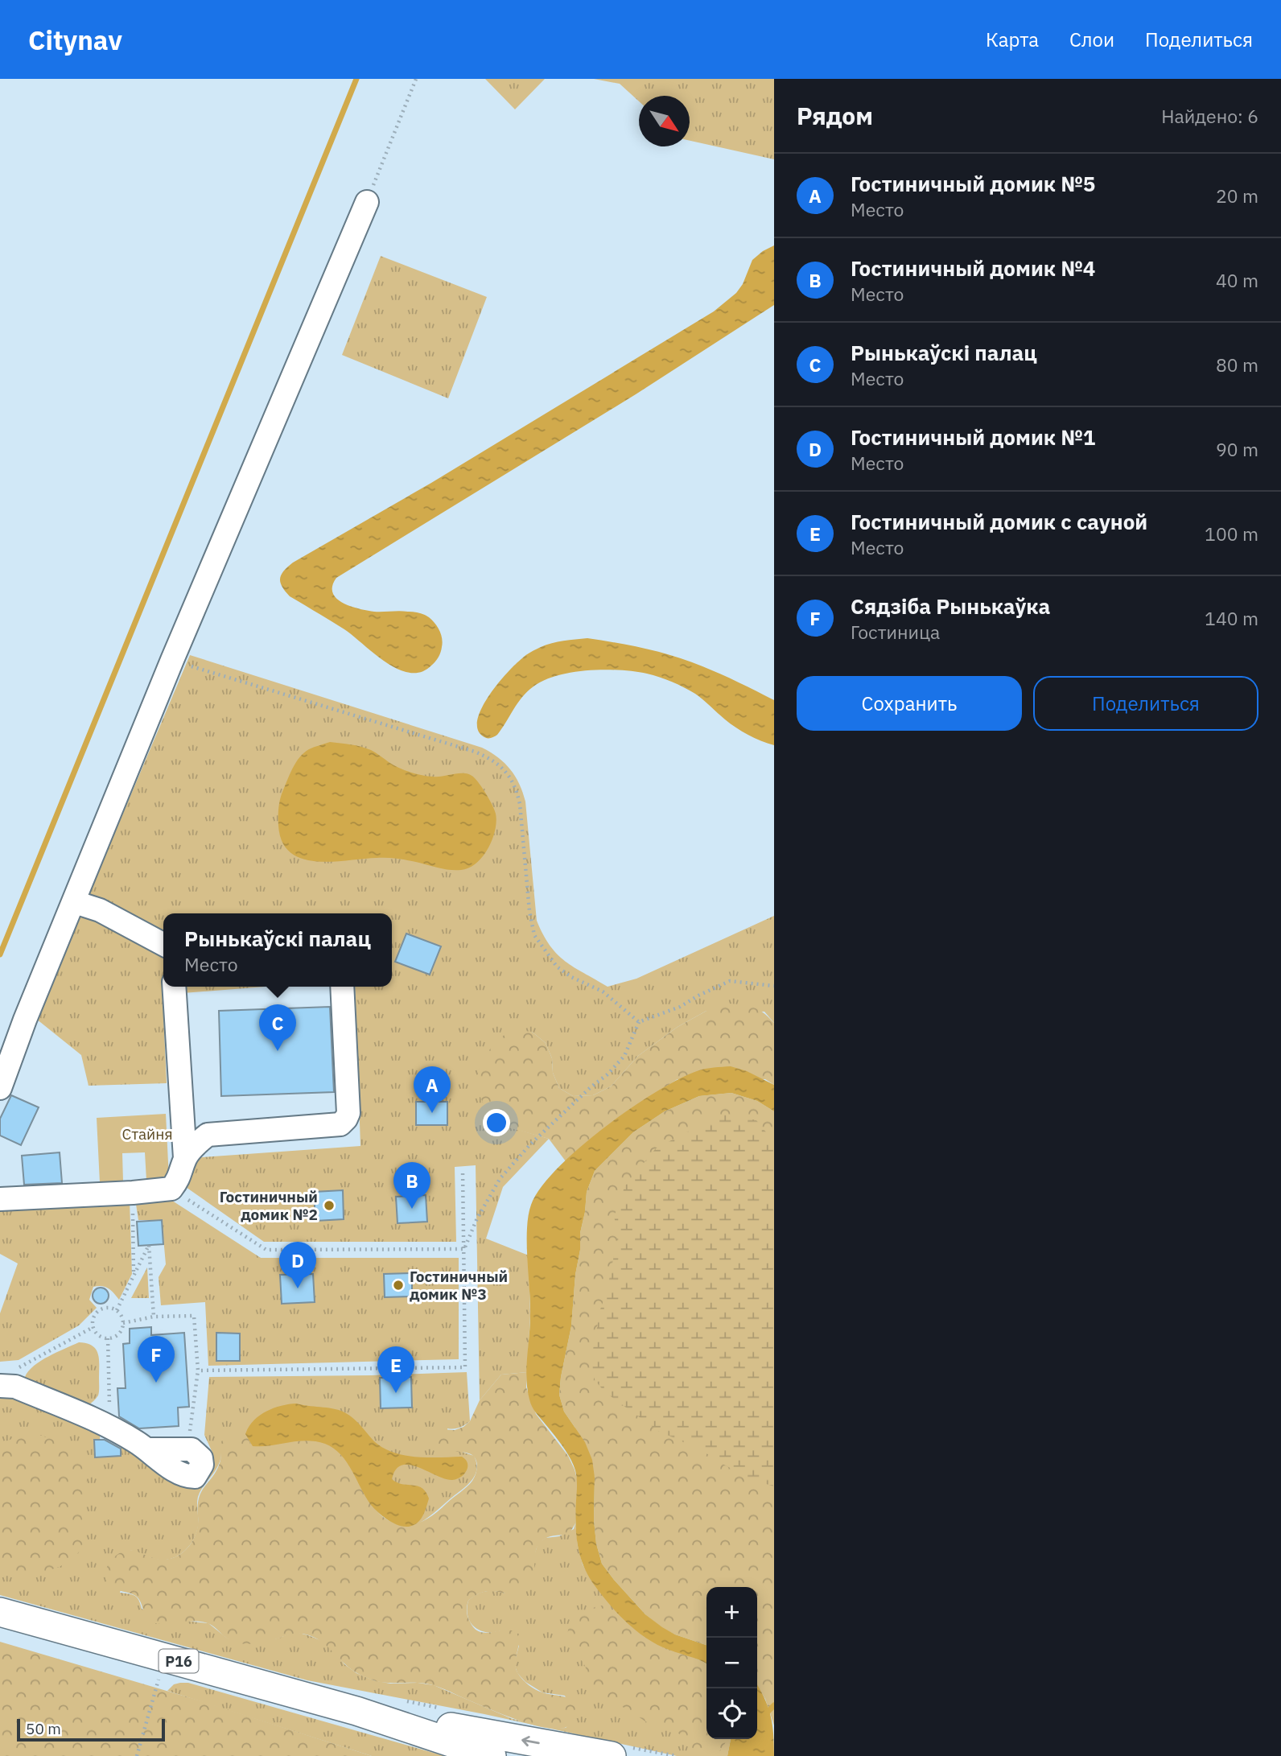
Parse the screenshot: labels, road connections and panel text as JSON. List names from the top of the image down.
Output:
{
  "streets": {
    "main road": ["Р16"]
  },
  "parks": ["Стайня"],
  "places": ["Гостиничный домик №2", "Гостиничный домик №3"],
  "scale_bar": "50 m",
  "north": "bottom right",
  "page": {
    "header": "Citynav",
    "nav": ["Карта", "Слои", "Поделиться"],
    "heading": ["Рядом", "Найдено: 6"],
    "list": [
      {
        "mark": "A",
        "name": "Гостиничный домик №5",
        "note": "Место",
        "value": "20 m"
      },
      {
        "mark": "B",
        "name": "Гостиничный домик №4",
        "note": "Место",
        "value": "40 m"
      },
      {
        "mark": "C",
        "name": "Рынькаўскi палац",
        "note": "Место",
        "value": "80 m"
      },
      {
        "mark": "D",
        "name": "Гостиничный домик №1",
        "note": "Место",
        "value": "90 m"
      },
      {
        "mark": "E",
        "name": "Гостиничный домик с сауной",
        "note": "Место",
        "value": "100 m"
      },
      {
        "mark": "F",
        "name": "Сядзіба Рынькаўка",
        "note": "Гостиница",
        "value": "140 m"
      }
    ],
    "buttons": ["Сохранить", "Поделиться"],
    "popup": ["Рынькаўскi палац", "Место"],
    "pins": [
      "C",
      "A",
      "B",
      "D",
      "F",
      "E"
    ],
    "map_buttons": ["+", "−"],
    "scale": "50 m"
  }
}
